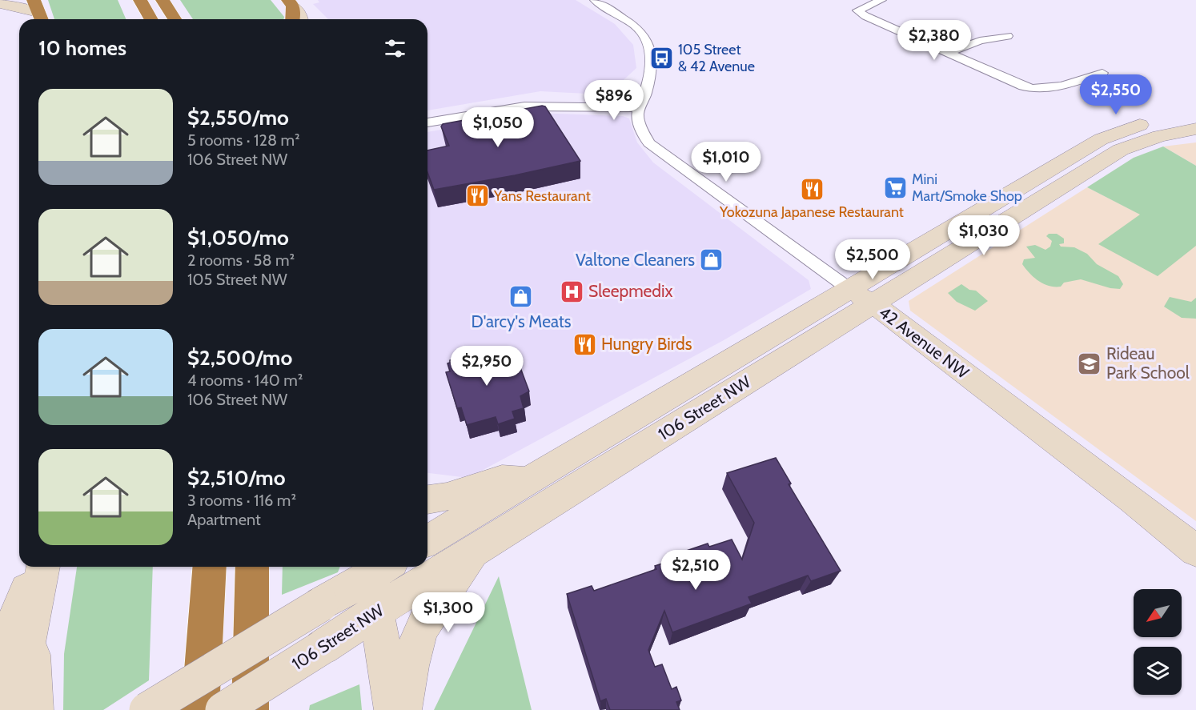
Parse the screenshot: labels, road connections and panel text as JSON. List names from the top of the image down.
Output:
{
  "streets": {
    "street": ["42 Avenue NW", "106 Street NW"]
  },
  "crossings": [
    ["42 Avenue NW", "106 Street NW"]
  ],
  "places": {
    "bus stop": ["105 Street & 42 Avenue"],
    "supermarket": ["Mini Mart/Smoke Shop"],
    "restaurant": ["Yokozuna Japanese Restaurant", "Yans Restaurant", "Hungry Birds"],
    "shop": ["Valtone Cleaners", "D'arcy's Meats"],
    "hospital": ["Sleepmedix"],
    "school or university": ["Rideau Park School"]
  },
  "north": "bottom left",
  "page": {
    "heading": "10 homes",
    "price": [
      "$2,380",
      "$2,550",
      "$896",
      "$1,050",
      "$1,010",
      "$1,030",
      "$2,500",
      "$2,950",
      "$2,510",
      "$1,300"
    ],
    "list": [
      {
        "name": "$2,550/mo",
        "note": "5 rooms · 128 m² · 106 Street NW"
      },
      {
        "name": "$1,050/mo",
        "note": "2 rooms · 58 m² · 105 Street NW"
      },
      {
        "name": "$2,500/mo",
        "note": "4 rooms · 140 m² · 106 Street NW"
      },
      {
        "name": "$2,510/mo",
        "note": "3 rooms · 116 m² · Apartment"
      }
    ]
  }
}
